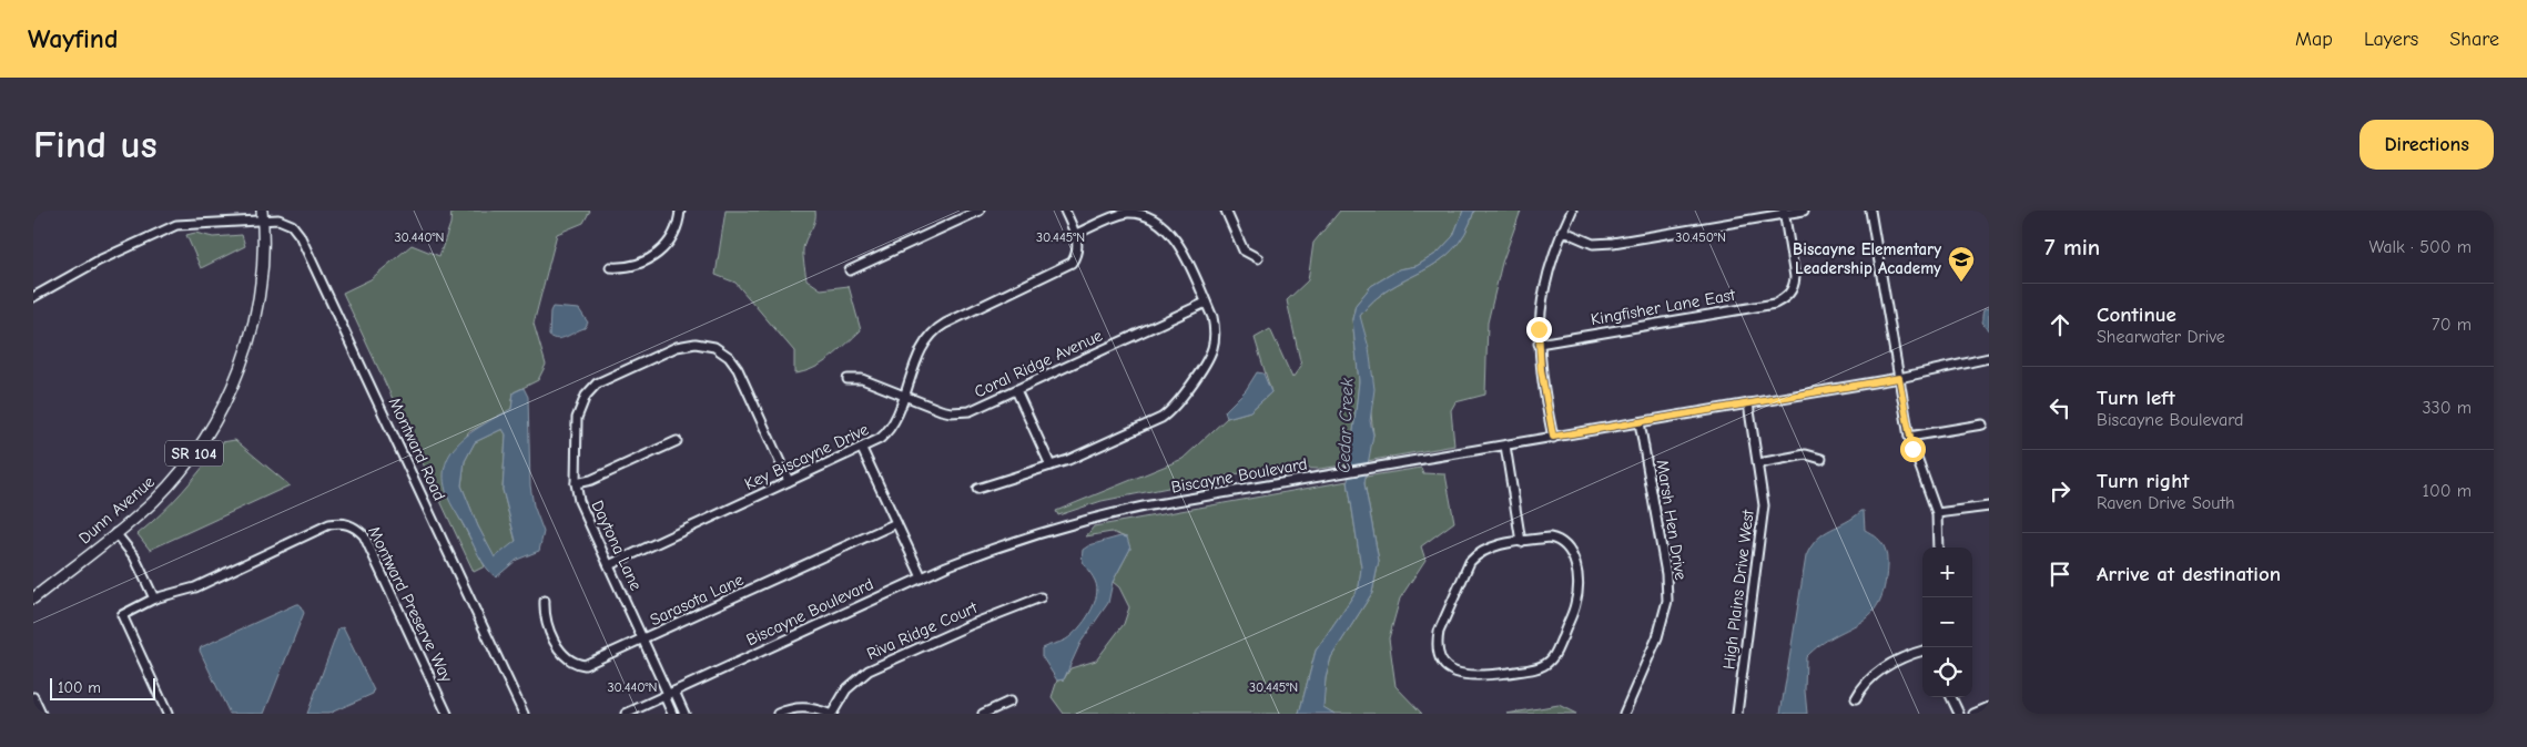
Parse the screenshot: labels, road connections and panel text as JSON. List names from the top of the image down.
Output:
{
  "streets": {
    "main road": ["SR 104", "Dunn Avenue"],
    "street": [
      "Kingfisher Lane East",
      "Coral Ridge Avenue",
      "Montward Road",
      "Key Biscayne Drive",
      "Biscayne Boulevard",
      "Marsh Hen Drive",
      "Daytona Lane",
      "High Plains Drive West",
      "Sarasota Lane",
      "Montward Preserve Way",
      "Riva Ridge Court"
    ]
  },
  "crossings": [
    ["Coral Ridge Avenue", "Key Biscayne Drive"],
    ["Montward Road", "Dunn Avenue"],
    ["Key Biscayne Drive", "Daytona Lane"],
    ["Biscayne Boulevard", "Marsh Hen Drive"],
    ["Biscayne Boulevard", "Daytona Lane"],
    ["Biscayne Boulevard", "High Plains Drive West"],
    ["Daytona Lane", "Sarasota Lane"]
  ],
  "water": ["Cedar Creek"],
  "places": {
    "school or university": ["Biscayne Elementary Leadership Academy"]
  },
  "scale_bar": "100 m",
  "page": {
    "header": "Wayfind",
    "nav": ["Map", "Layers", "Share"],
    "buttons": "Directions",
    "title": "Find us",
    "heading": ["7 min", "Walk · 500 m"],
    "list": [
      ["Continue", "Shearwater Drive", "70 m"],
      ["Turn left", "Biscayne Boulevard", "330 m"],
      ["Turn right", "Raven Drive South", "100 m"],
      "Arrive at destination"
    ],
    "map_buttons": ["+", "−"],
    "scale": "100 m"
  },
  "coordinates": ["30.445°N", "30.440°N", "30.450°N"]
}
